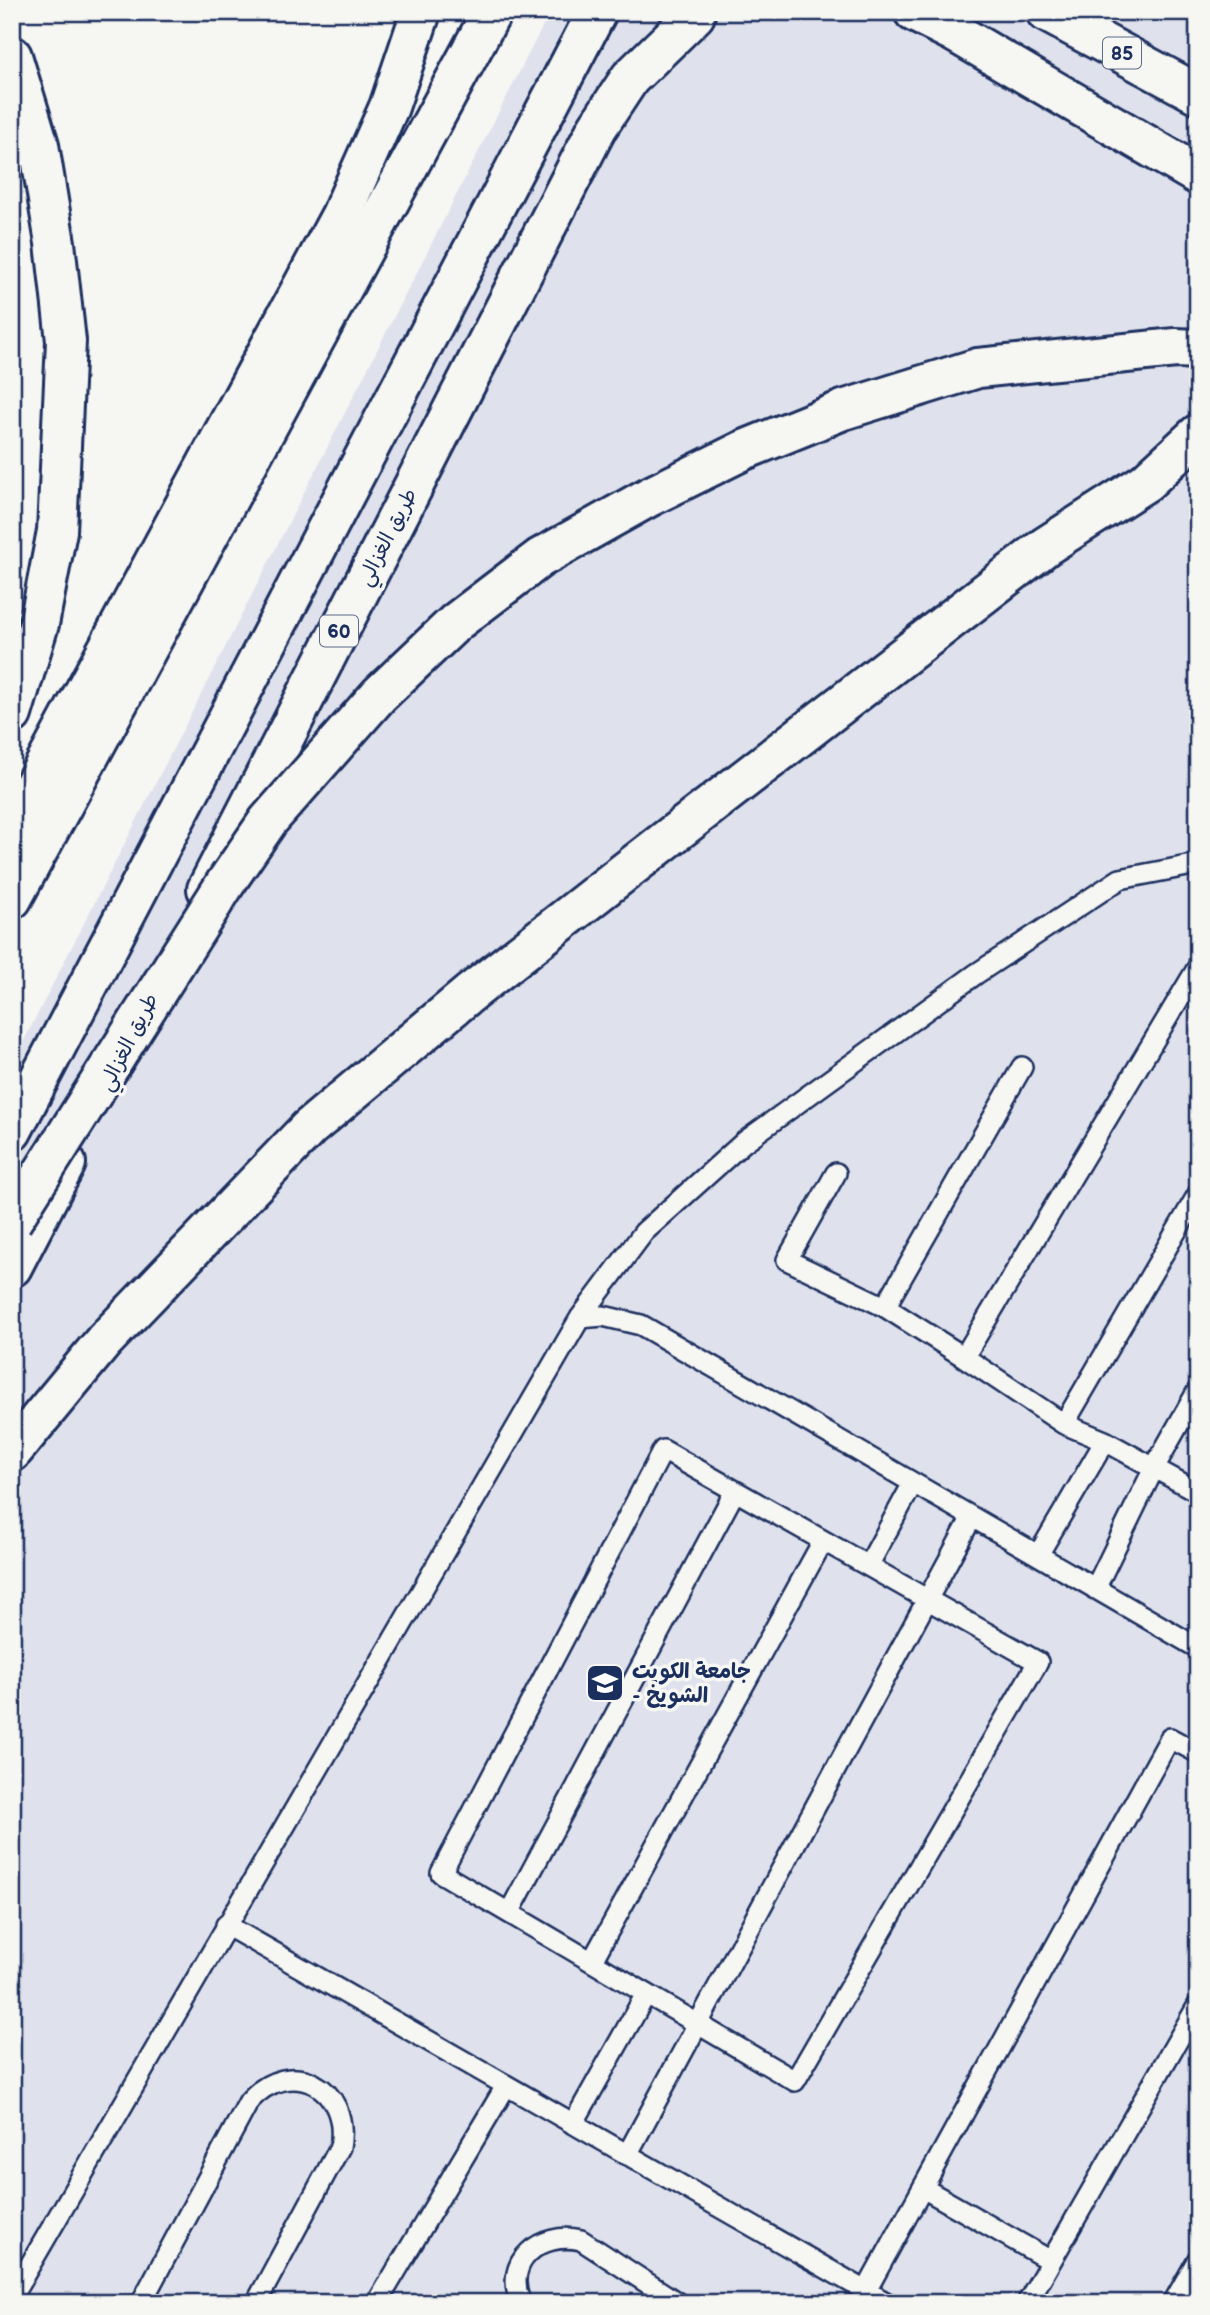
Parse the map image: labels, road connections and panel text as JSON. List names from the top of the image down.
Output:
{
  "streets": {
    "main road": ["85", "طريق الغزالي", "60"]
  },
  "places": {
    "school or university": ["جامعة الكويت - الشويخ"]
  }
}
